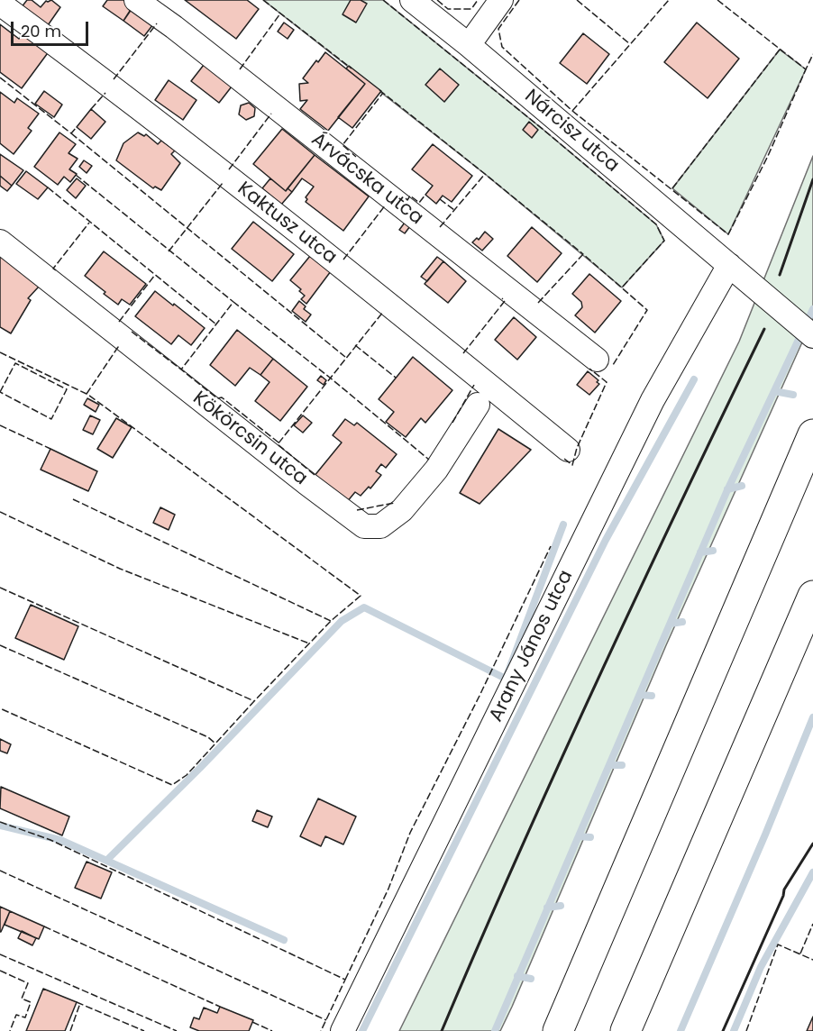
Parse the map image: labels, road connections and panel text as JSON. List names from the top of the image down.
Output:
{
  "streets": {
    "street": [
      "Nárcisz utca",
      "Árvácska utca",
      "Kaktusz utca",
      "Kökörcsin utca",
      "Arany János utca"
    ]
  },
  "crossings": [
    ["Nárcisz utca", "Arany János utca"]
  ],
  "scale_bar": "20 m"
}
